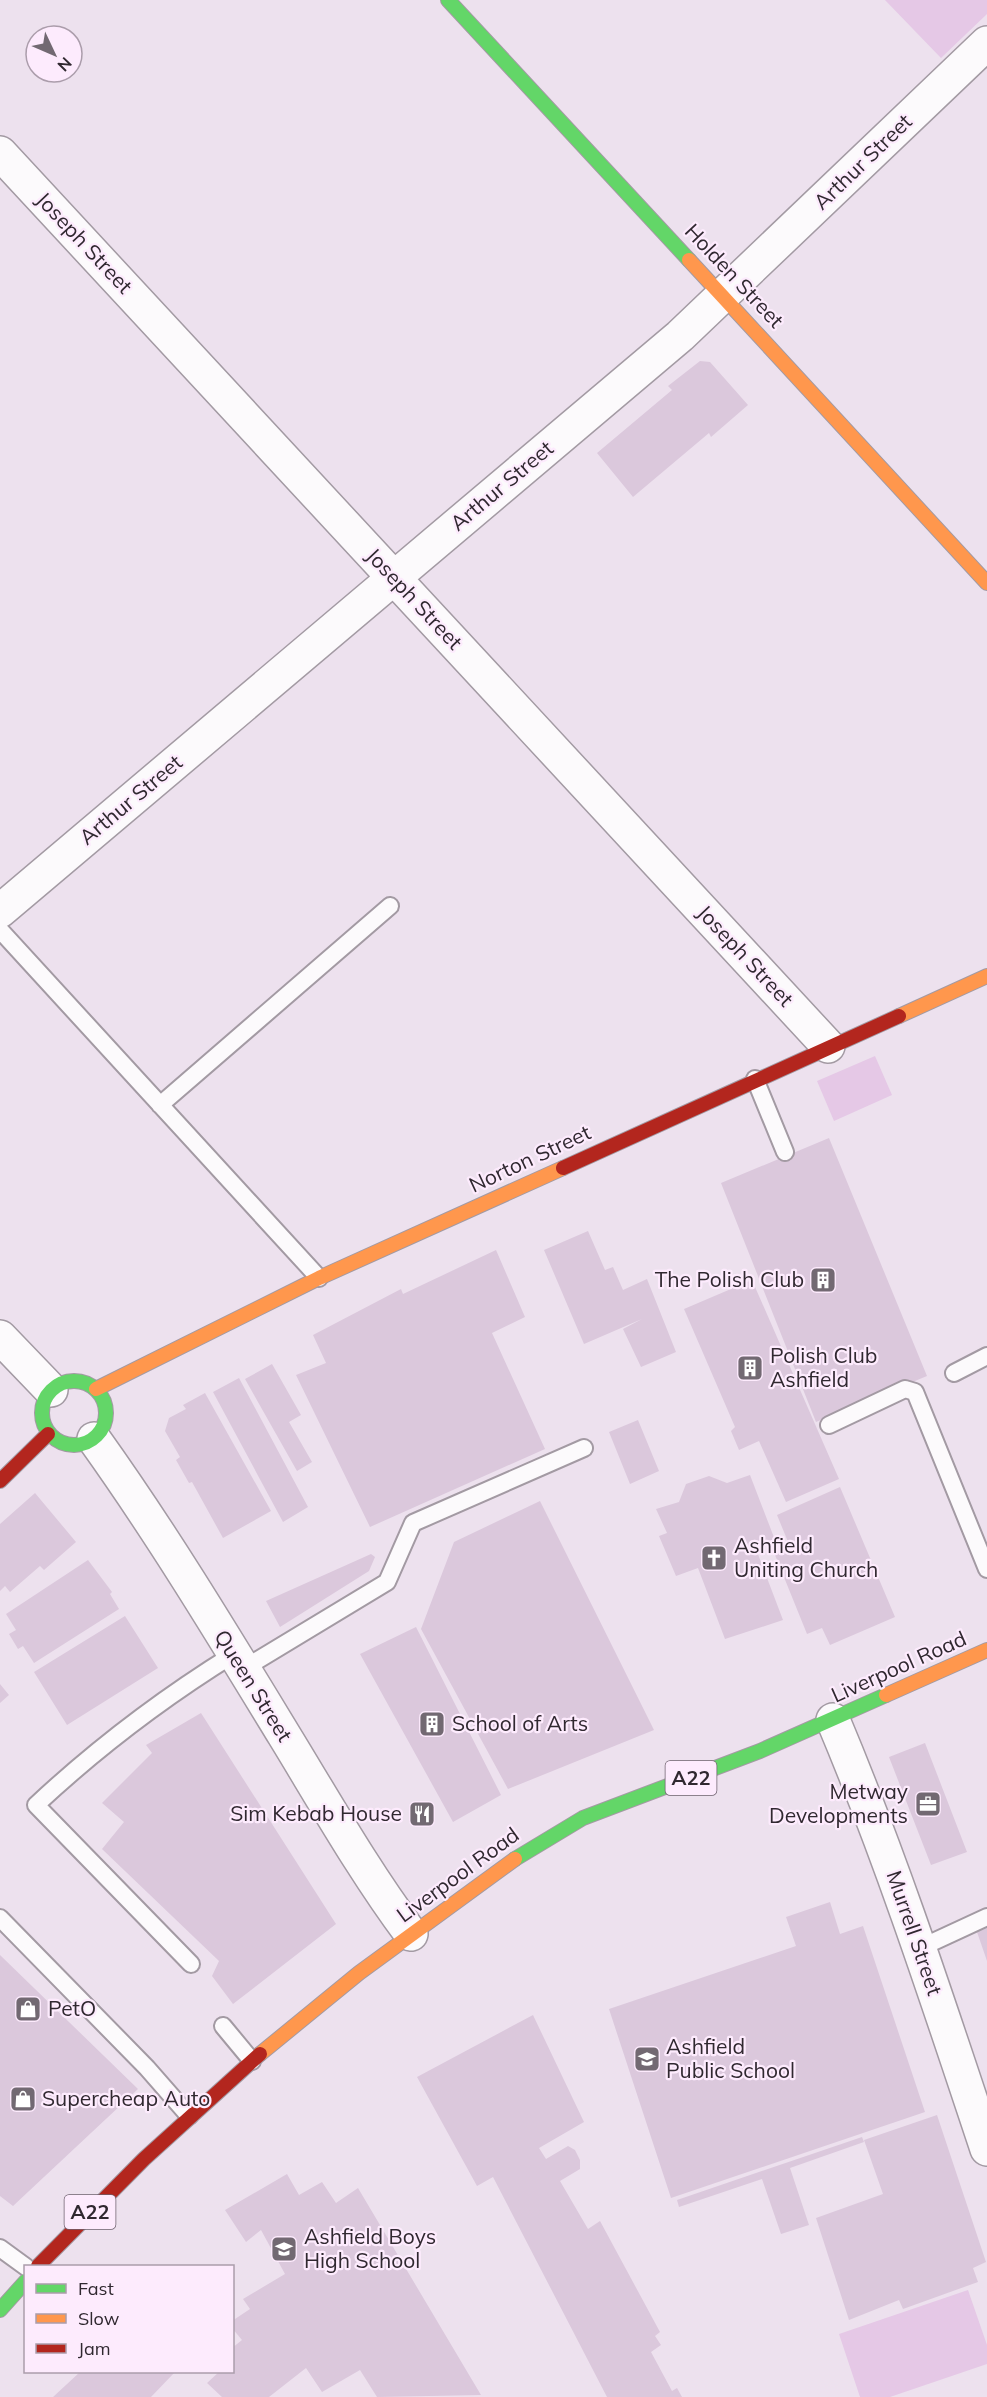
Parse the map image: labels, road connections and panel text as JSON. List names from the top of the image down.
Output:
{
  "streets": {
    "main road": [
      "Holden Street",
      "Norton Street",
      "Liverpool Road",
      "A22"
    ],
    "street": [
      "Arthur Street",
      "Joseph Street",
      "Queen Street",
      "Murrell Street"
    ]
  },
  "crossings": [
    ["Arthur Street", "Joseph Street"],
    ["Arthur Street", "Holden Street"],
    ["Joseph Street", "Norton Street"],
    ["Norton Street", "Queen Street"],
    ["Liverpool Road", "Queen Street"],
    ["Liverpool Road", "Murrell Street"]
  ],
  "places": {
    "building": ["The Polish Club", "Polish Club Ashfield", "School of Arts"],
    "church": ["Ashfield Uniting Church"],
    "office": ["Metway Developments"],
    "restaurant": ["Sim Kebab House"],
    "shop": ["PetO", "Supercheap Auto"],
    "school or university": ["Ashfield Public School", "Ashfield Boys High School"]
  },
  "legend": ["Fast", "Slow", "Jam"],
  "north": "bottom right"
}
